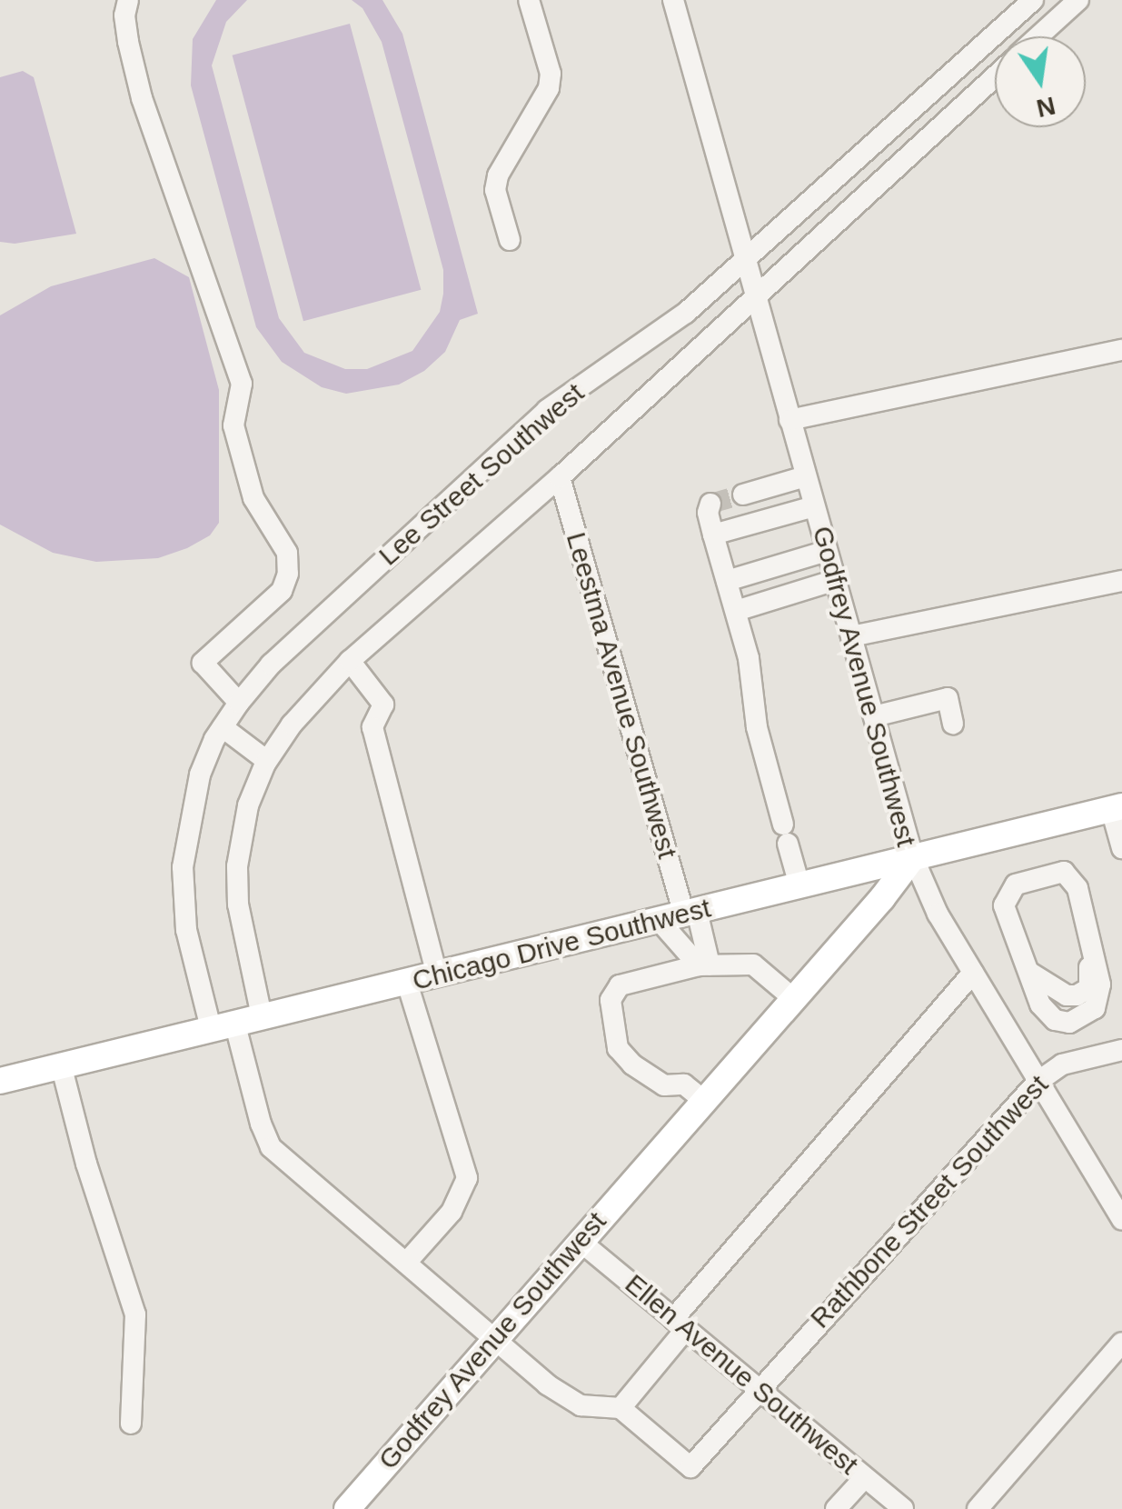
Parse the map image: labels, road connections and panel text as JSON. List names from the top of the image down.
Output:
{
  "streets": {
    "main road": ["Godfrey Avenue Southwest", "Chicago Drive Southwest"],
    "street": [
      "Lee Street Southwest",
      "Leestma Avenue Southwest",
      "Rathbone Street Southwest",
      "Ellen Avenue Southwest"
    ]
  },
  "crossings": [
    ["Lee Street Southwest", "Godfrey Avenue Southwest"],
    ["Lee Street Southwest", "Leestma Avenue Southwest"],
    ["Lee Street Southwest", "Chicago Drive Southwest"],
    ["Lee Street Southwest", "Rathbone Street Southwest"],
    ["Godfrey Avenue Southwest", "Chicago Drive Southwest"],
    ["Godfrey Avenue Southwest", "Ellen Avenue Southwest"],
    ["Leestma Avenue Southwest", "Chicago Drive Southwest"],
    ["Rathbone Street Southwest", "Ellen Avenue Southwest"]
  ],
  "north": "bottom"
}
